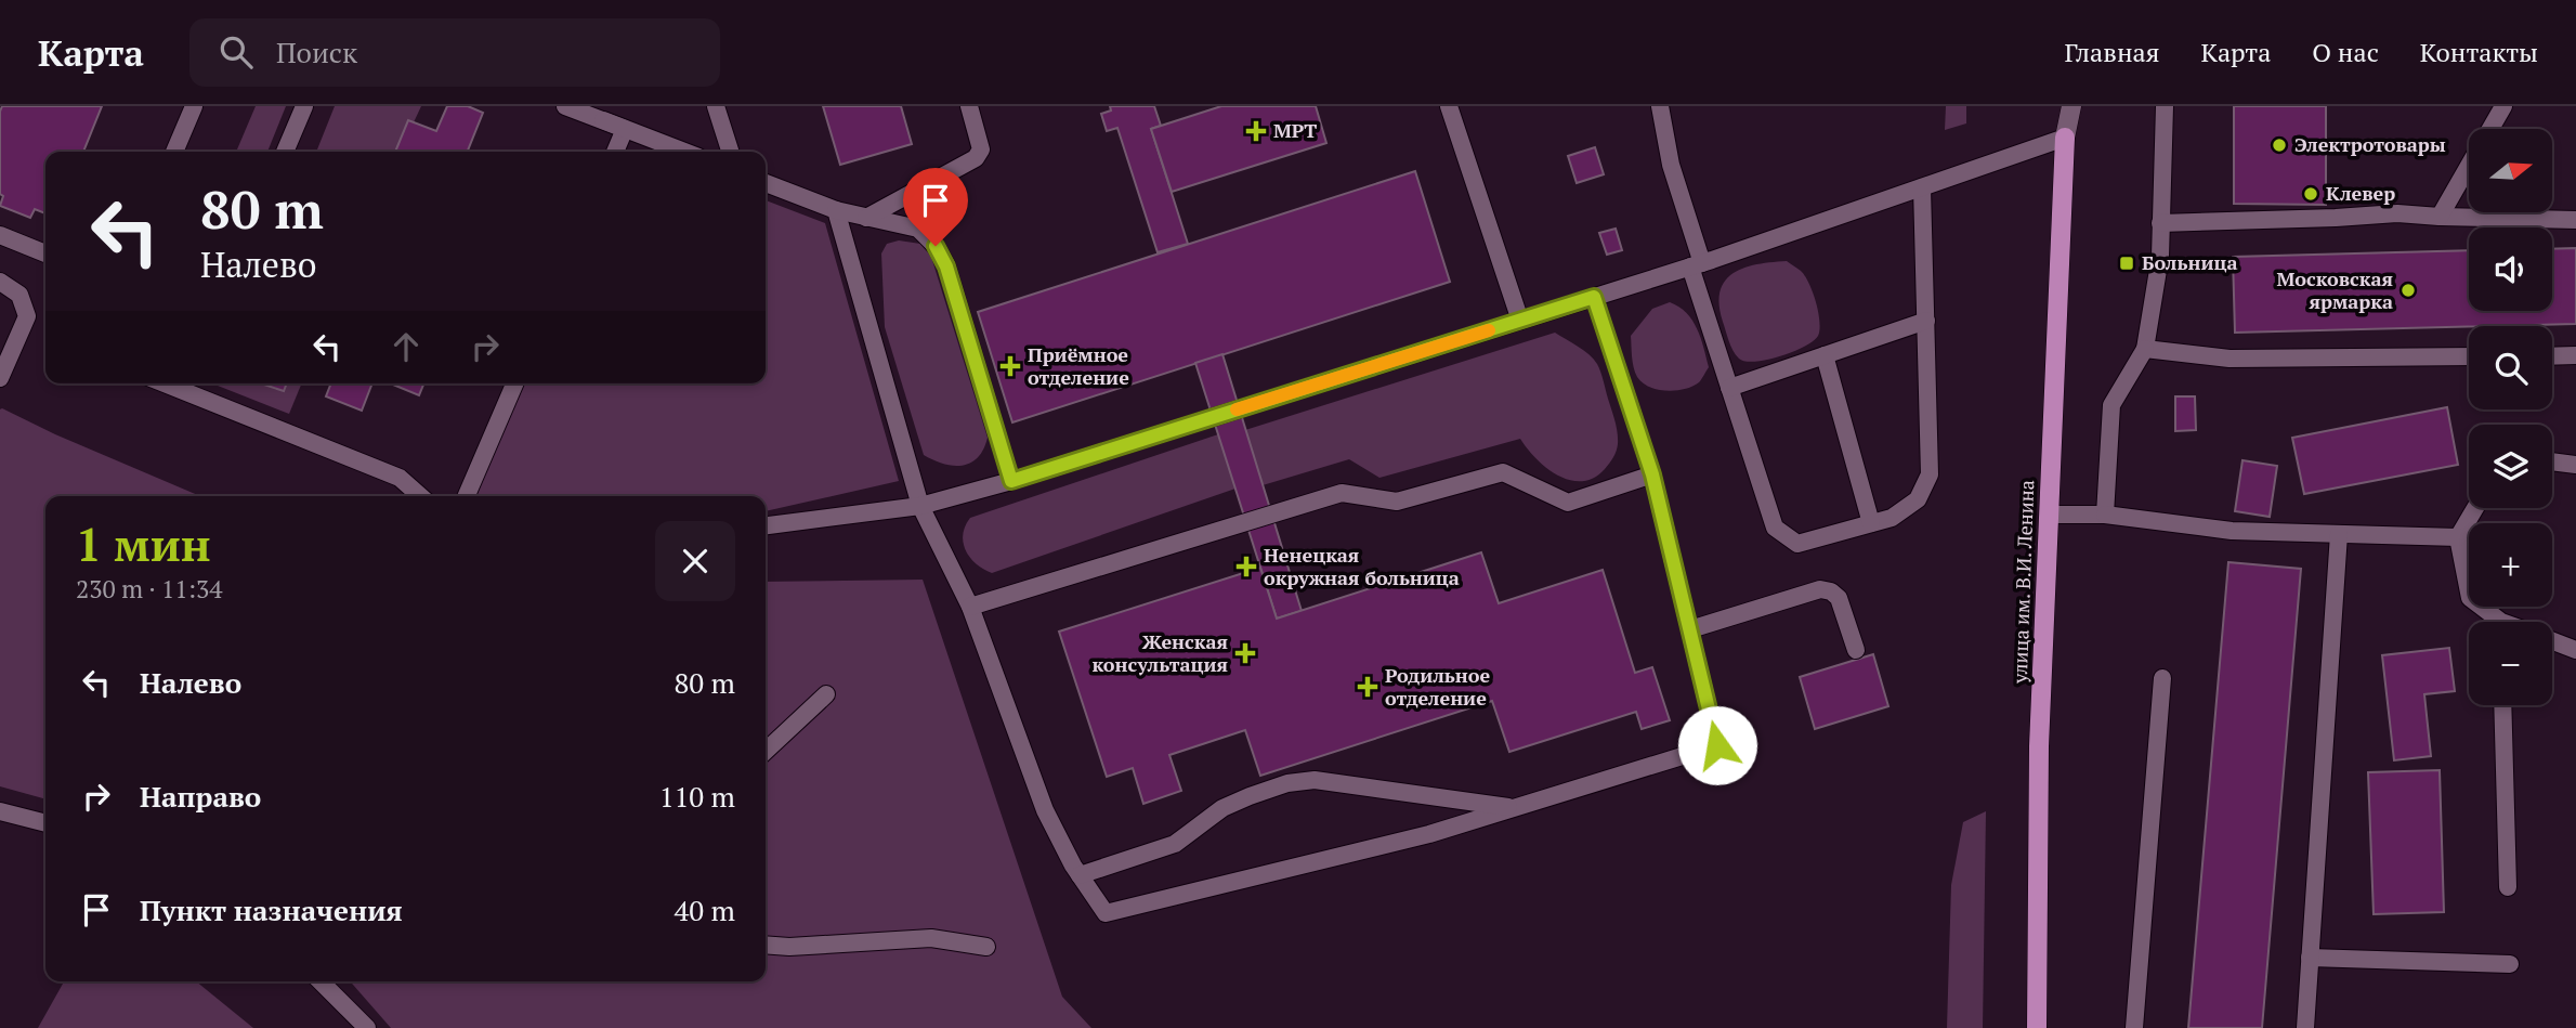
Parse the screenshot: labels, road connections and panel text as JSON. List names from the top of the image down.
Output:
{
  "streets": {
    "main road": ["улица им. В.И. Ленина"]
  },
  "places": {
    "health": [
      "МРТ",
      "Приёмное отделение",
      "Ненецкая окружная больница",
      "Женская консультация",
      "Родильное отделение"
    ],
    "other": ["Электротовары", "Клевер", "Московская ярмарка"],
    "transit": ["Больница"]
  },
  "north": "right",
  "page": {
    "header": "Карта",
    "search": "Поиск",
    "nav": [
      "Главная",
      "Карта",
      "О нас",
      "Контакты"
    ],
    "map_buttons": ["+", "−"],
    "turn": ["80 m", "Налево"],
    "heading": ["1 мин", "230 m · 11:34"],
    "list": [
      {
        "name": "Налево",
        "value": "80 m"
      },
      {
        "name": "Направо",
        "value": "110 m"
      },
      {
        "name": "Пункт назначения",
        "value": "40 m"
      }
    ]
  }
}
